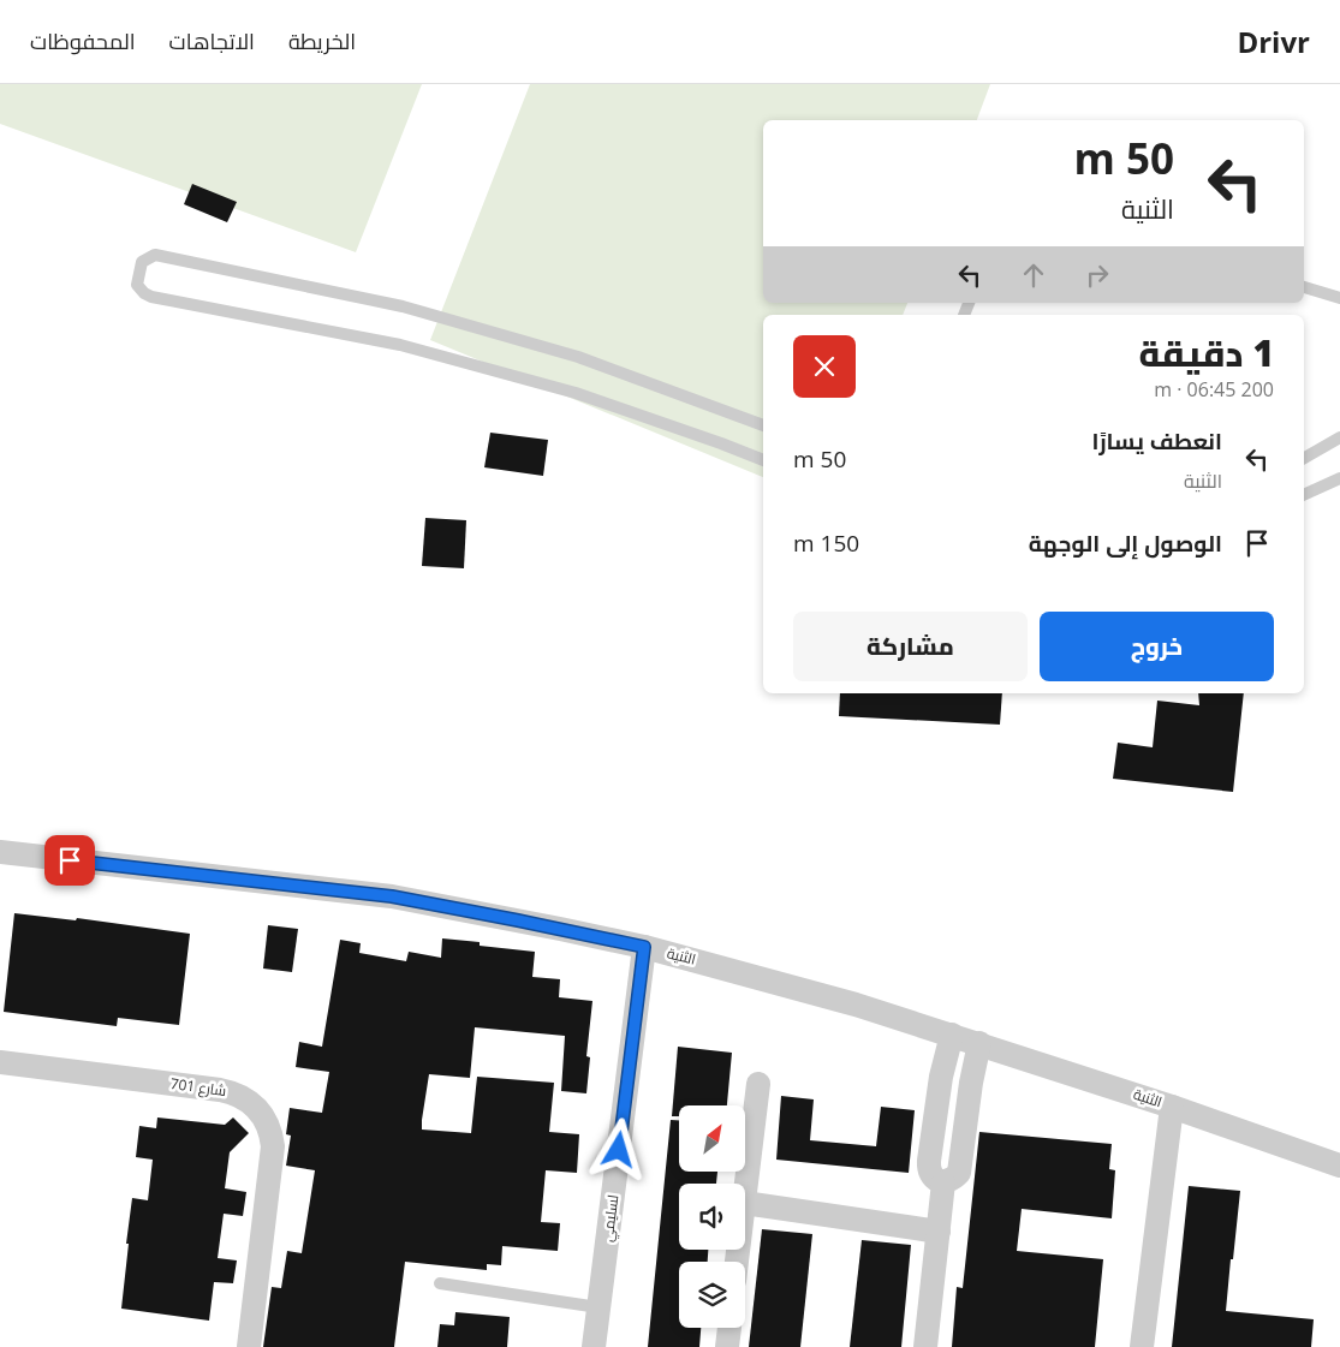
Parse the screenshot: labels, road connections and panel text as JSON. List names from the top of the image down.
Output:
{
  "streets": {
    "street": ["الثنية", "شارع 701", "لسليمي"]
  },
  "crossings": [
    ["الثنية", "لسليمي"]
  ],
  "north": "top right",
  "page": {
    "header": "Drivr",
    "nav": ["الخريطة", "الاتجاهات", "المحفوظات"],
    "turn": ["50 m", "الثنية"],
    "heading": ["1 دقيقة", "200 m · 06:45"],
    "list": [
      {
        "name": "انعطف يسارًا",
        "note": "الثنية",
        "value": "50 m"
      },
      {
        "name": "الوصول إلى الوجهة",
        "value": "150 m"
      }
    ],
    "buttons": ["خروج", "مشاركة"]
  }
}
